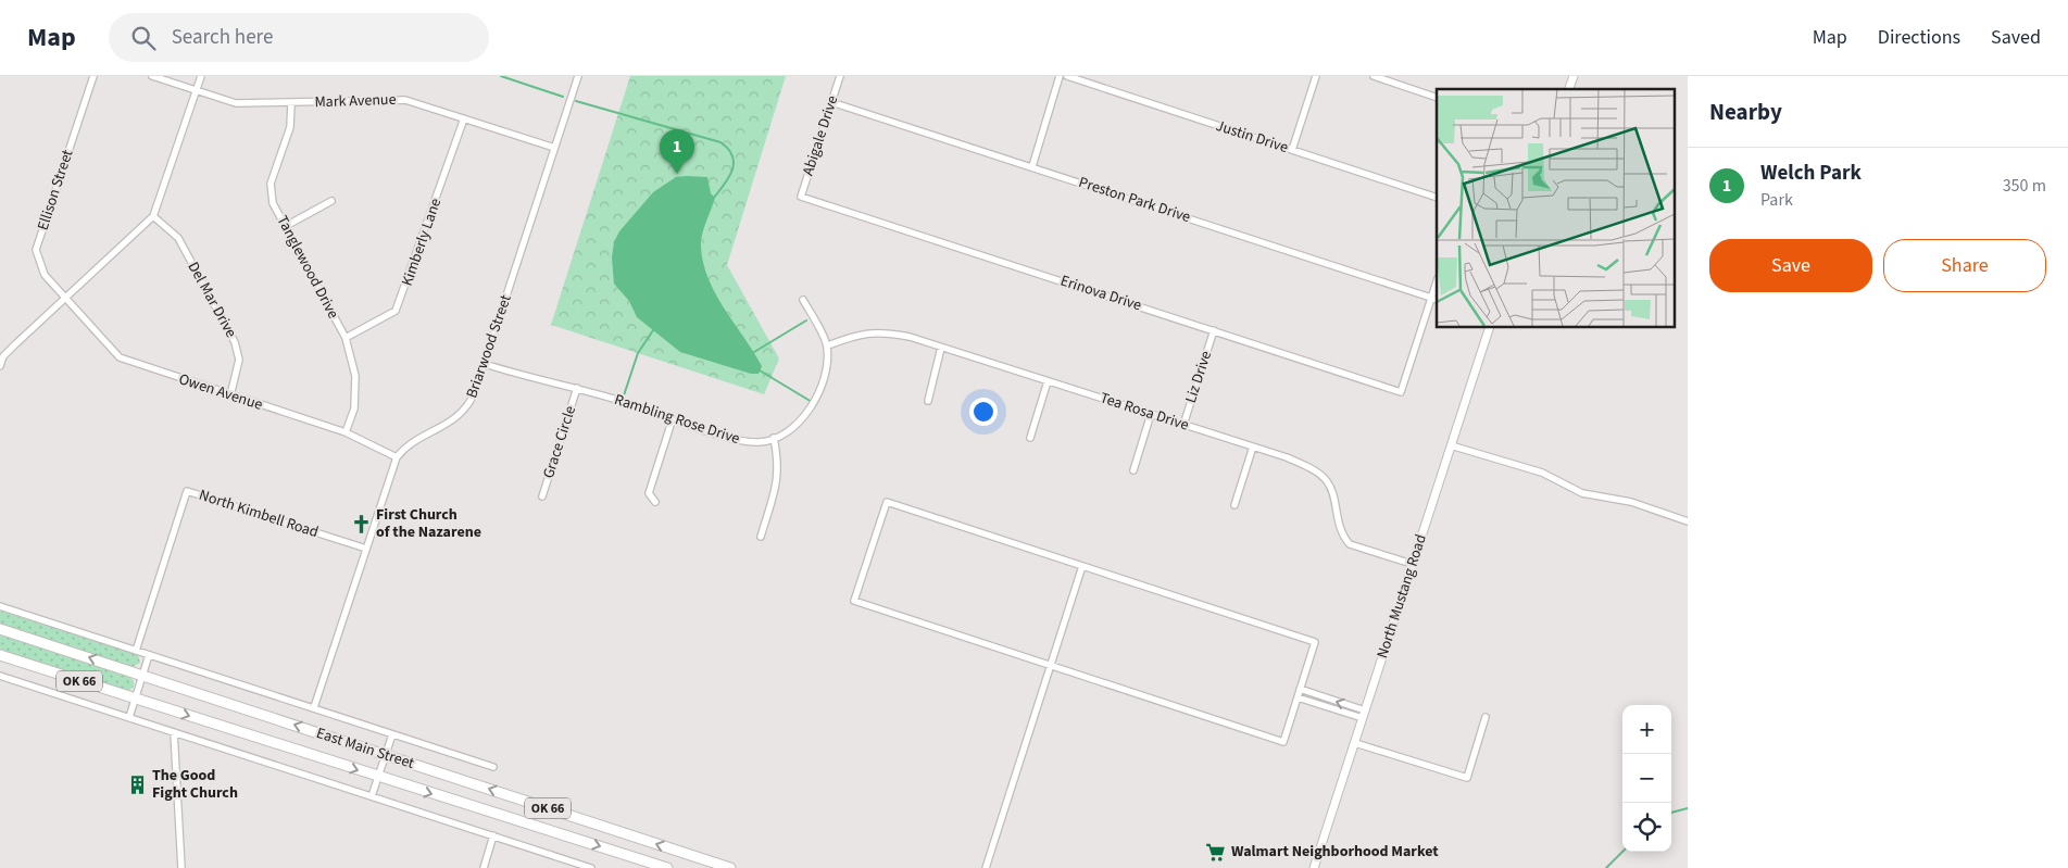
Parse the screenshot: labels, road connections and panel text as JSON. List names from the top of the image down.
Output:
{
  "streets": {
    "highway": ["OK 66", "East Main Street"],
    "street": [
      "Mark Avenue",
      "Abigale Drive",
      "Justin Drive",
      "Ellison Street",
      "Preston Park Drive",
      "Kimberly Lane",
      "Tanglewood Drive",
      "Erinova Drive",
      "Del Mar Drive",
      "Briarwood Street",
      "Liz Drive",
      "Owen Avenue",
      "Tea Rosa Drive",
      "Rambling Rose Drive",
      "Grace Circle",
      "North Kimbell Road",
      "North Mustang Road"
    ]
  },
  "crossings": [
    ["Mark Avenue", "Kimberly Lane"],
    ["Mark Avenue", "Tanglewood Drive"],
    ["Mark Avenue", "Briarwood Street"],
    ["Abigale Drive", "Preston Park Drive"],
    ["Abigale Drive", "Erinova Drive"],
    ["Ellison Street", "Owen Avenue"],
    ["Preston Park Drive", "Erinova Drive"],
    ["Kimberly Lane", "Tanglewood Drive"],
    ["Tanglewood Drive", "Owen Avenue"],
    ["Erinova Drive", "Liz Drive"],
    ["Del Mar Drive", "Owen Avenue"],
    ["Briarwood Street", "Owen Avenue"],
    ["Briarwood Street", "Rambling Rose Drive"],
    ["Liz Drive", "Tea Rosa Drive"],
    ["Tea Rosa Drive", "Rambling Rose Drive"],
    ["Tea Rosa Drive", "North Mustang Road"],
    ["Rambling Rose Drive", "Grace Circle"],
    ["North Kimbell Road", "East Main Street"]
  ],
  "places": {
    "church": ["First Church of the Nazarene"],
    "building": ["The Good Fight Church"],
    "supermarket": ["Walmart Neighborhood Market"]
  },
  "page": {
    "header": "Map",
    "search": "Search here",
    "nav": ["Map", "Directions", "Saved"],
    "heading": "Nearby",
    "pins": "1",
    "list": [
      {
        "mark": "1",
        "name": "Welch Park",
        "note": "Park",
        "value": "350 m"
      }
    ],
    "buttons": ["Save", "Share"],
    "map_buttons": ["+", "−"]
  }
}
